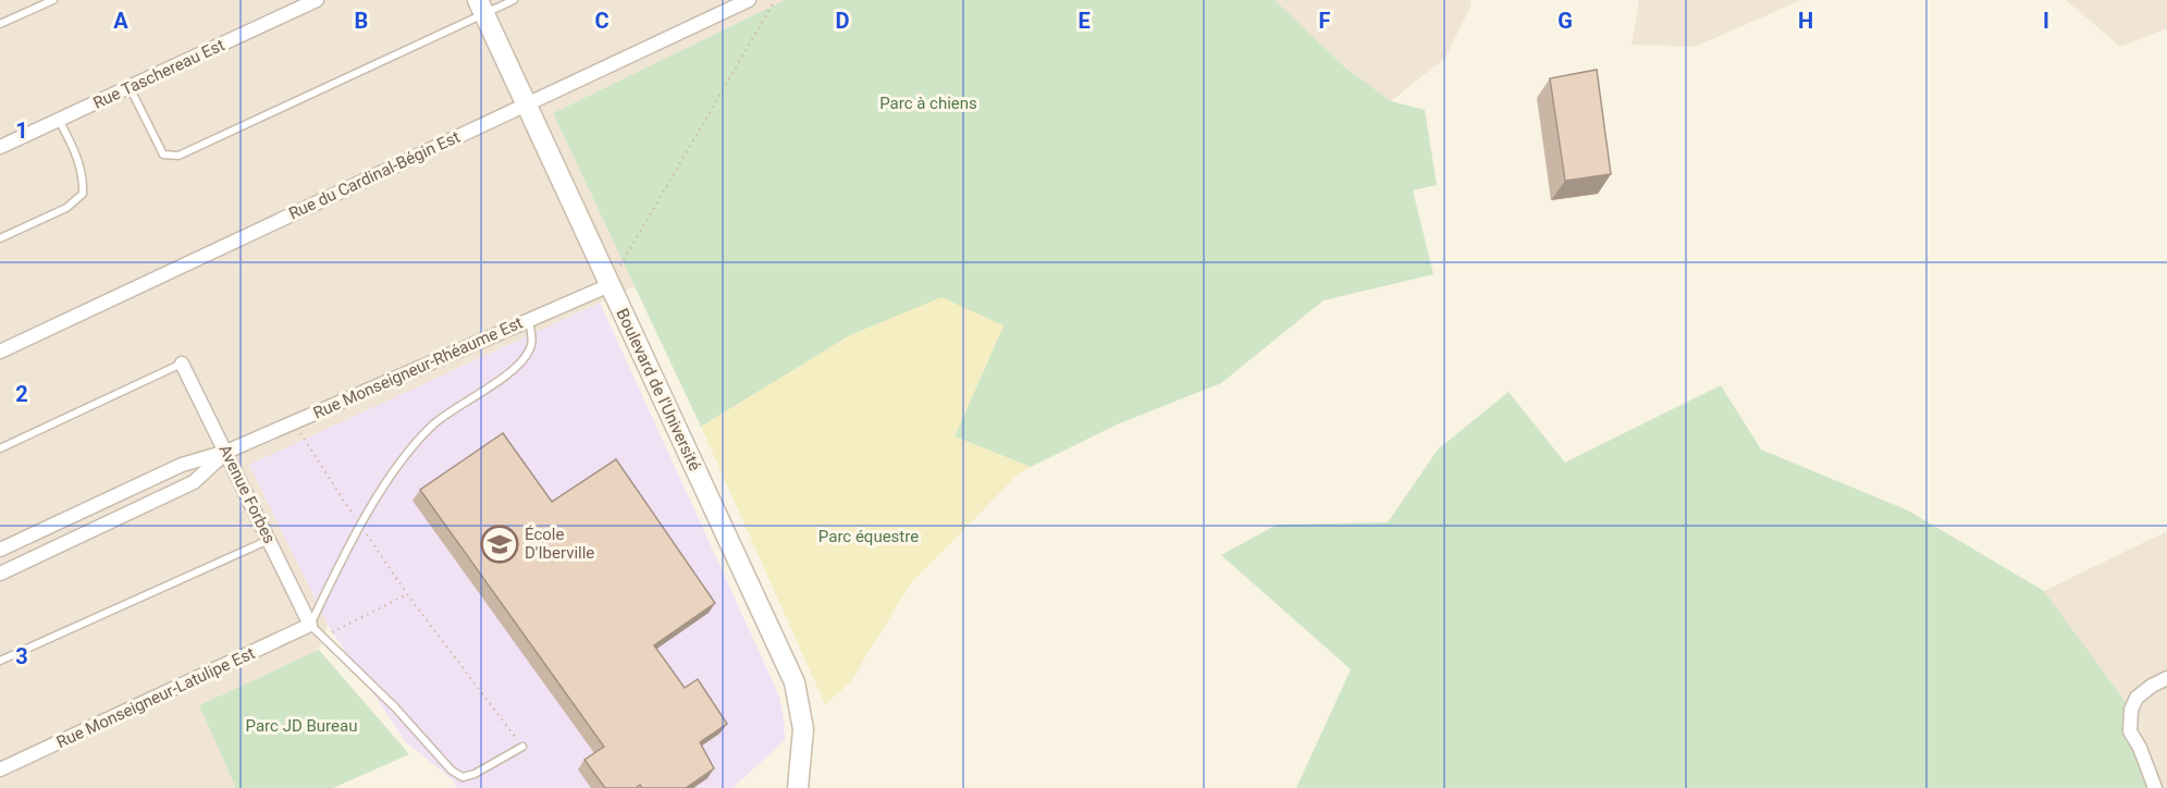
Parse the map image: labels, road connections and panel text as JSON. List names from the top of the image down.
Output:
{
  "streets": {
    "street": [
      "Rue Taschereau Est",
      "Rue du Cardinal-Bégin Est",
      "Rue Monseigneur-Rhéaume Est",
      "Boulevard de l'Université",
      "Avenue Forbes",
      "Rue Monseigneur-Latulipe Est"
    ]
  },
  "crossings": [
    ["Rue du Cardinal-Bégin Est", "Boulevard de l'Université"],
    ["Rue Monseigneur-Rhéaume Est", "Boulevard de l'Université"],
    ["Rue Monseigneur-Rhéaume Est", "Avenue Forbes"],
    ["Avenue Forbes", "Rue Monseigneur-Latulipe Est"]
  ],
  "parks": ["Parc à chiens", "Parc équestre", "Parc JD Bureau"],
  "places": {
    "school or university": ["École D'Iberville"]
  },
  "grid": {
    "columns": [
      "A",
      "B",
      "C",
      "D",
      "E",
      "F",
      "G",
      "H",
      "I"
    ],
    "rows": ["1", "2", "3"]
  }
}
